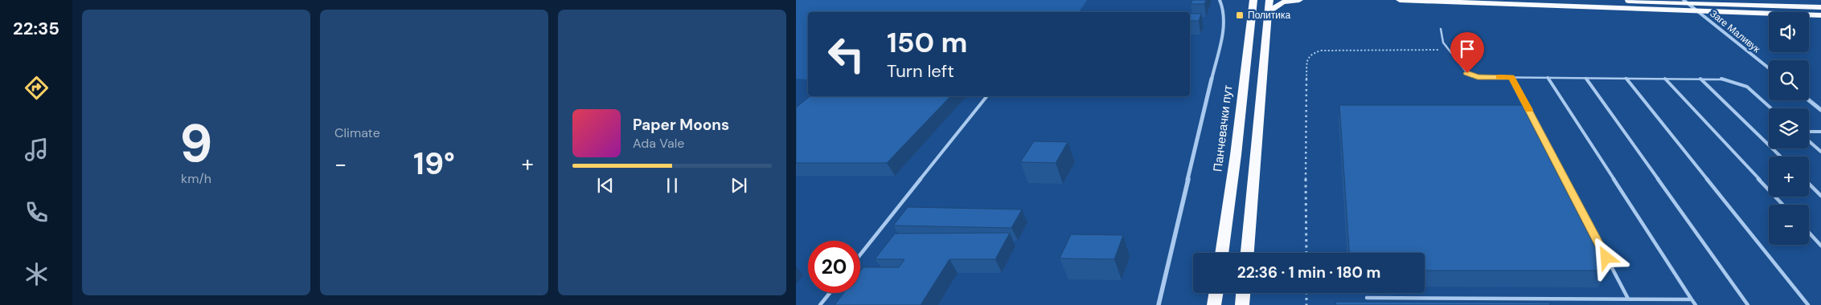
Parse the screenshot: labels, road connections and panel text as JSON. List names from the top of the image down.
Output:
{
  "streets": {
    "highway": ["Панчевачки пут"],
    "street": ["Заге Маливук"]
  },
  "places": {
    "transit": ["Политика"]
  },
  "page": {
    "tabs": "22:35",
    "tile": [
      ["9", "km/h"],
      "Climate"
    ],
    "map_buttons": ["+", "−"],
    "turn": ["150 m", "Turn left"],
    "song": ["Paper Moons", "Ada Vale"],
    "heat": ["−", "19°", "+"],
    "limit": "20",
    "trip": "22:36 · 1 min · 180 m"
  }
}
